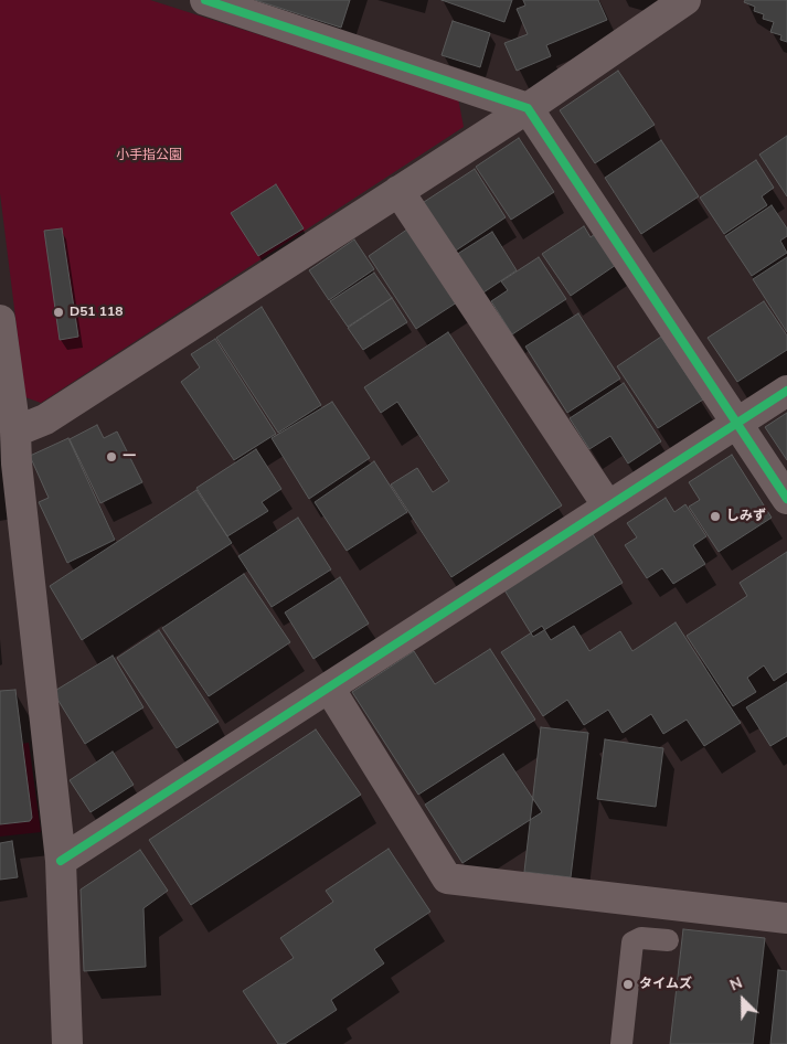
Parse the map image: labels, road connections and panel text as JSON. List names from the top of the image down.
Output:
{
  "parks": ["小手指公園"],
  "places": [
    "D51 118",
    "一",
    "しみず",
    "タイムズ"
  ],
  "north": "top left"
}
